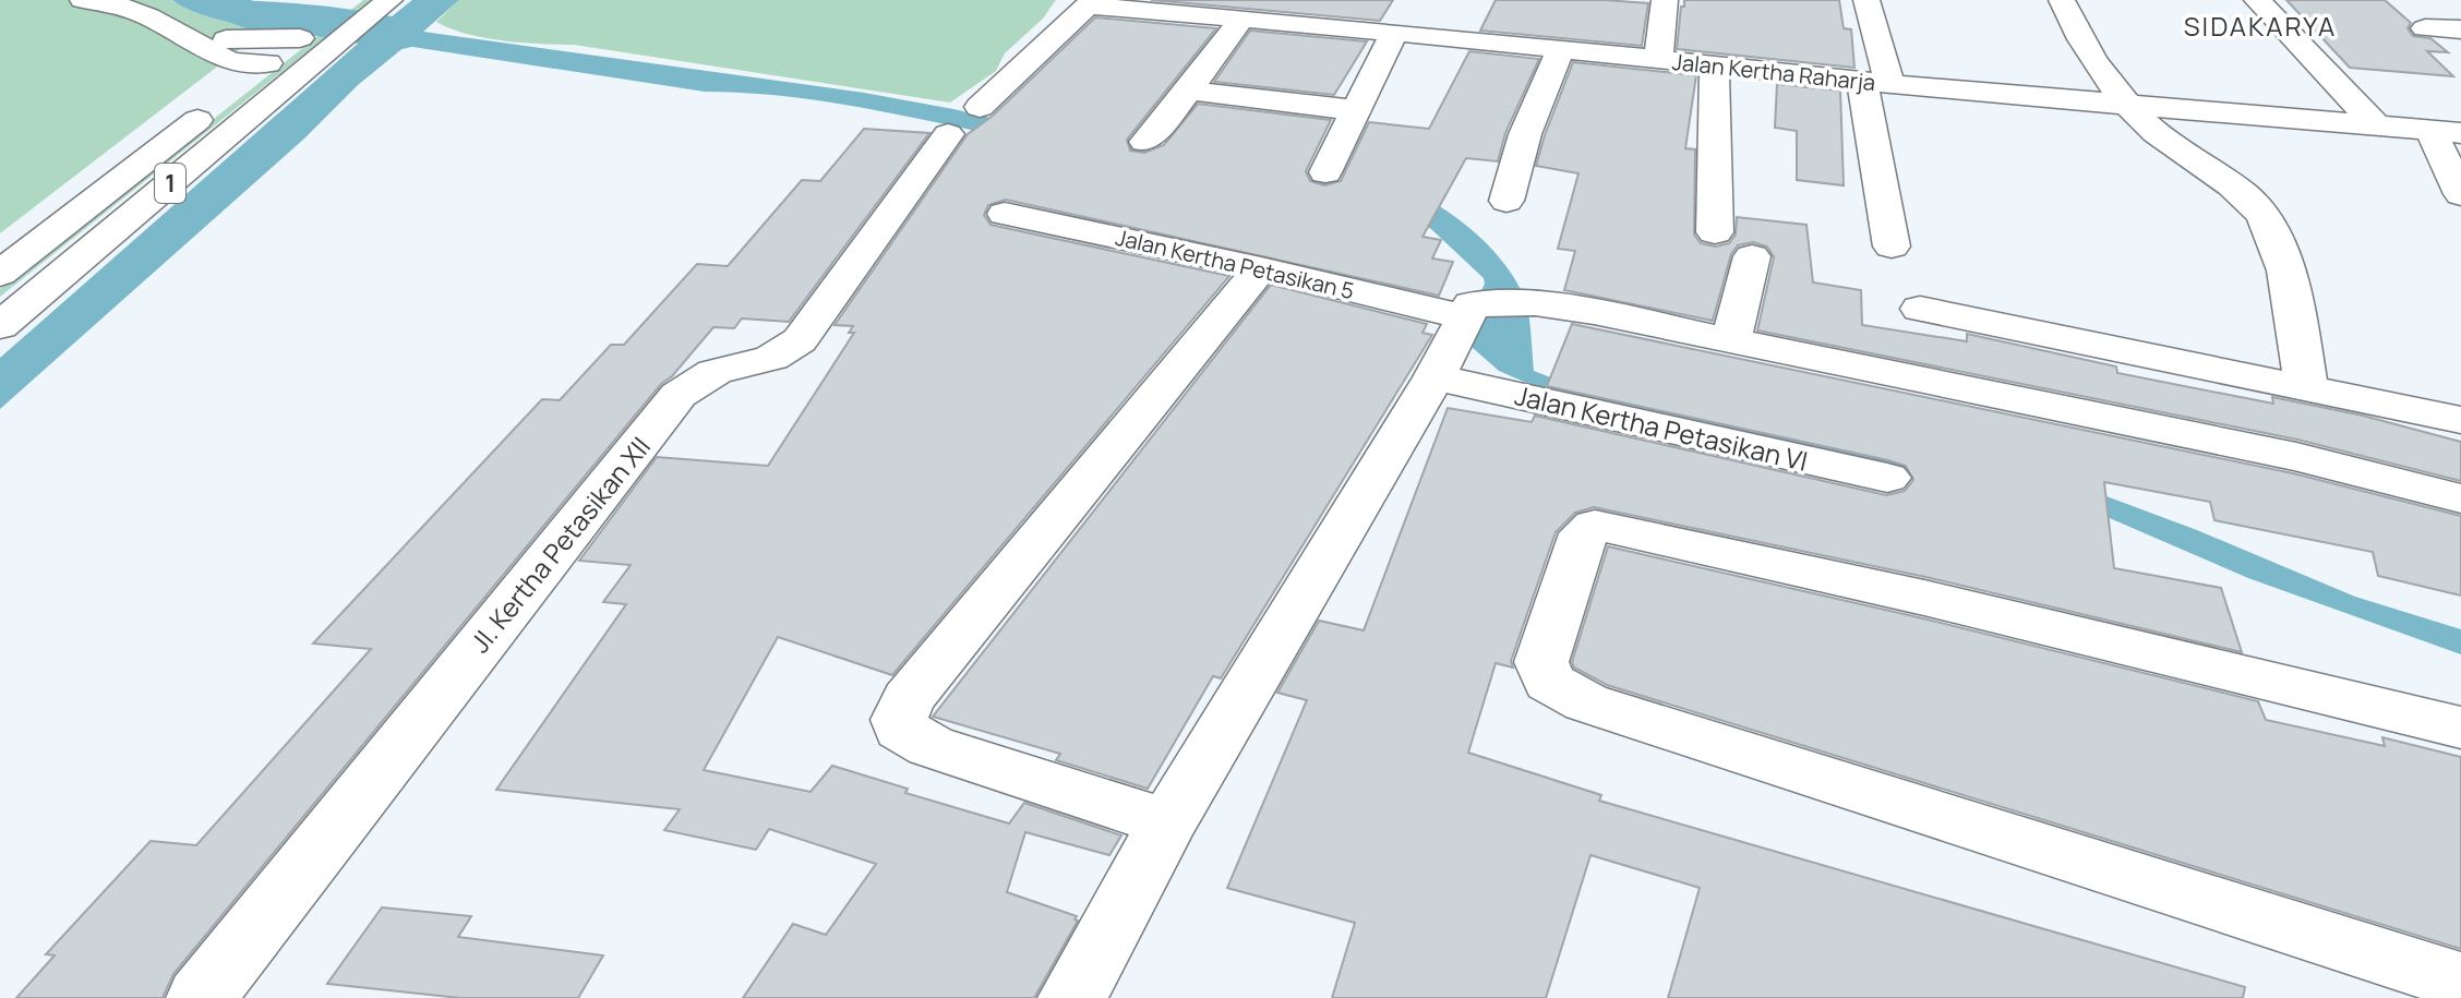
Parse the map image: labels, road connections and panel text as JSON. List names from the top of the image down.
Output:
{
  "streets": {
    "main road": [
      "Jalan Kertha Raharja",
      "1",
      "Jalan Kertha Petasikan 5",
      "Jalan Kertha Petasikan VI",
      "Jl. Kertha Petasikan XII"
    ]
  },
  "crossings": [
    ["Jalan Kertha Raharja", "Jl. Kertha Petasikan XII"]
  ],
  "districts": ["SIDAKARYA"]
}
